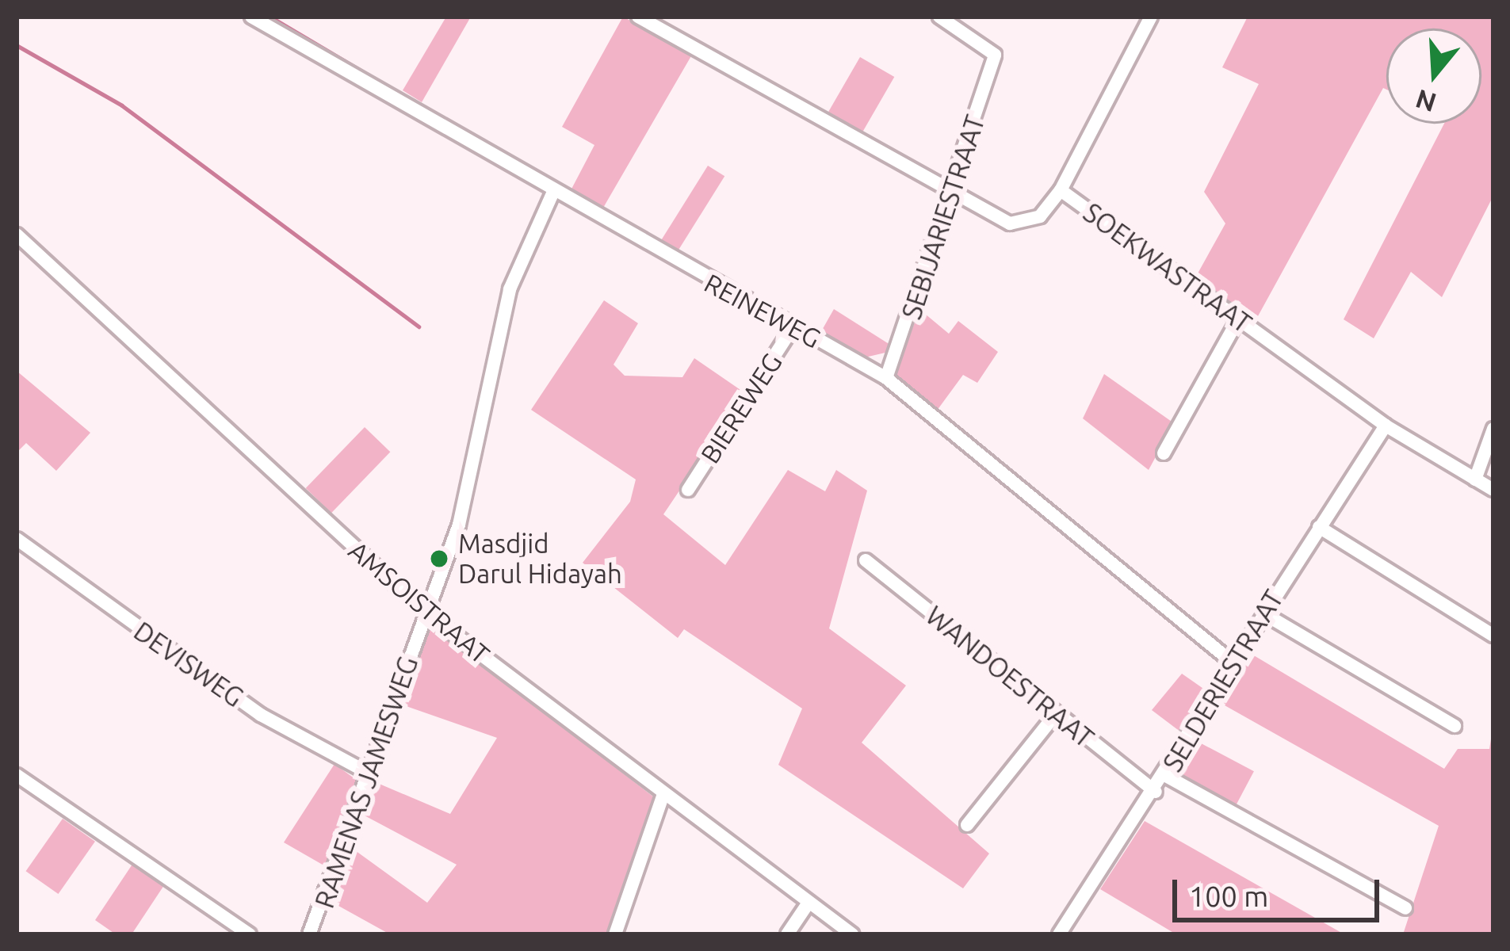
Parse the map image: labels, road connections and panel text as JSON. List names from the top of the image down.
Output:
{
  "streets": {
    "street": [
      "SEBIJARIESTRAAT",
      "SOEKWASTRAAT",
      "REINEWEG",
      "BIEREWEG",
      "AMSOISTRAAT",
      "DEVISWEG",
      "WANDOESTRAAT",
      "SELDERIESTRAAT",
      "RAMENAS JAMESWEG"
    ]
  },
  "crossings": [
    ["SEBIJARIESTRAAT", "SOEKWASTRAAT"],
    ["SEBIJARIESTRAAT", "REINEWEG"],
    ["SOEKWASTRAAT", "SELDERIESTRAAT"],
    ["REINEWEG", "BIEREWEG"],
    ["REINEWEG", "SELDERIESTRAAT"],
    ["REINEWEG", "RAMENAS JAMESWEG"],
    ["AMSOISTRAAT", "RAMENAS JAMESWEG"],
    ["DEVISWEG", "RAMENAS JAMESWEG"],
    ["WANDOESTRAAT", "SELDERIESTRAAT"]
  ],
  "places": ["Masdjid Darul Hidayah"],
  "scale_bar": "100 m",
  "north": "bottom"
}
